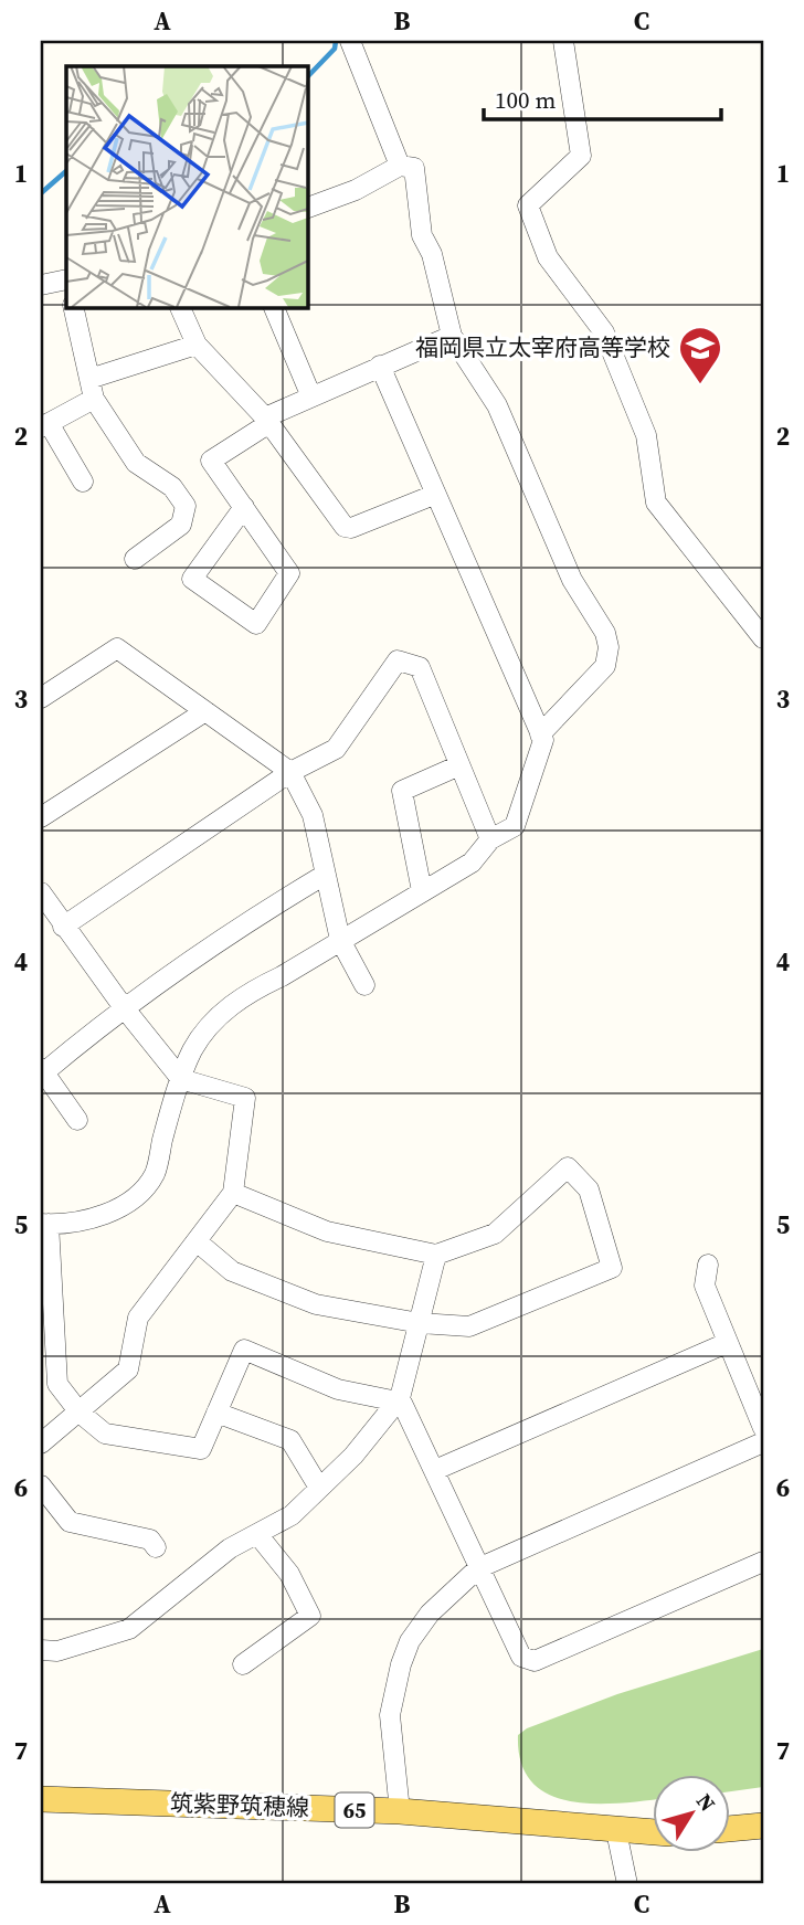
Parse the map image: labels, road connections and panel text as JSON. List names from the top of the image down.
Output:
{
  "streets": {
    "main road": ["筑紫野筑穂線", "65"]
  },
  "places": {
    "school or university": ["福岡県立太宰府高等学校"]
  },
  "scale_bar": "100 m",
  "north": "top right",
  "grid": {
    "columns": ["A", "B", "C"],
    "rows": [
      "1",
      "2",
      "3",
      "4",
      "5",
      "6",
      "7"
    ]
  }
}
